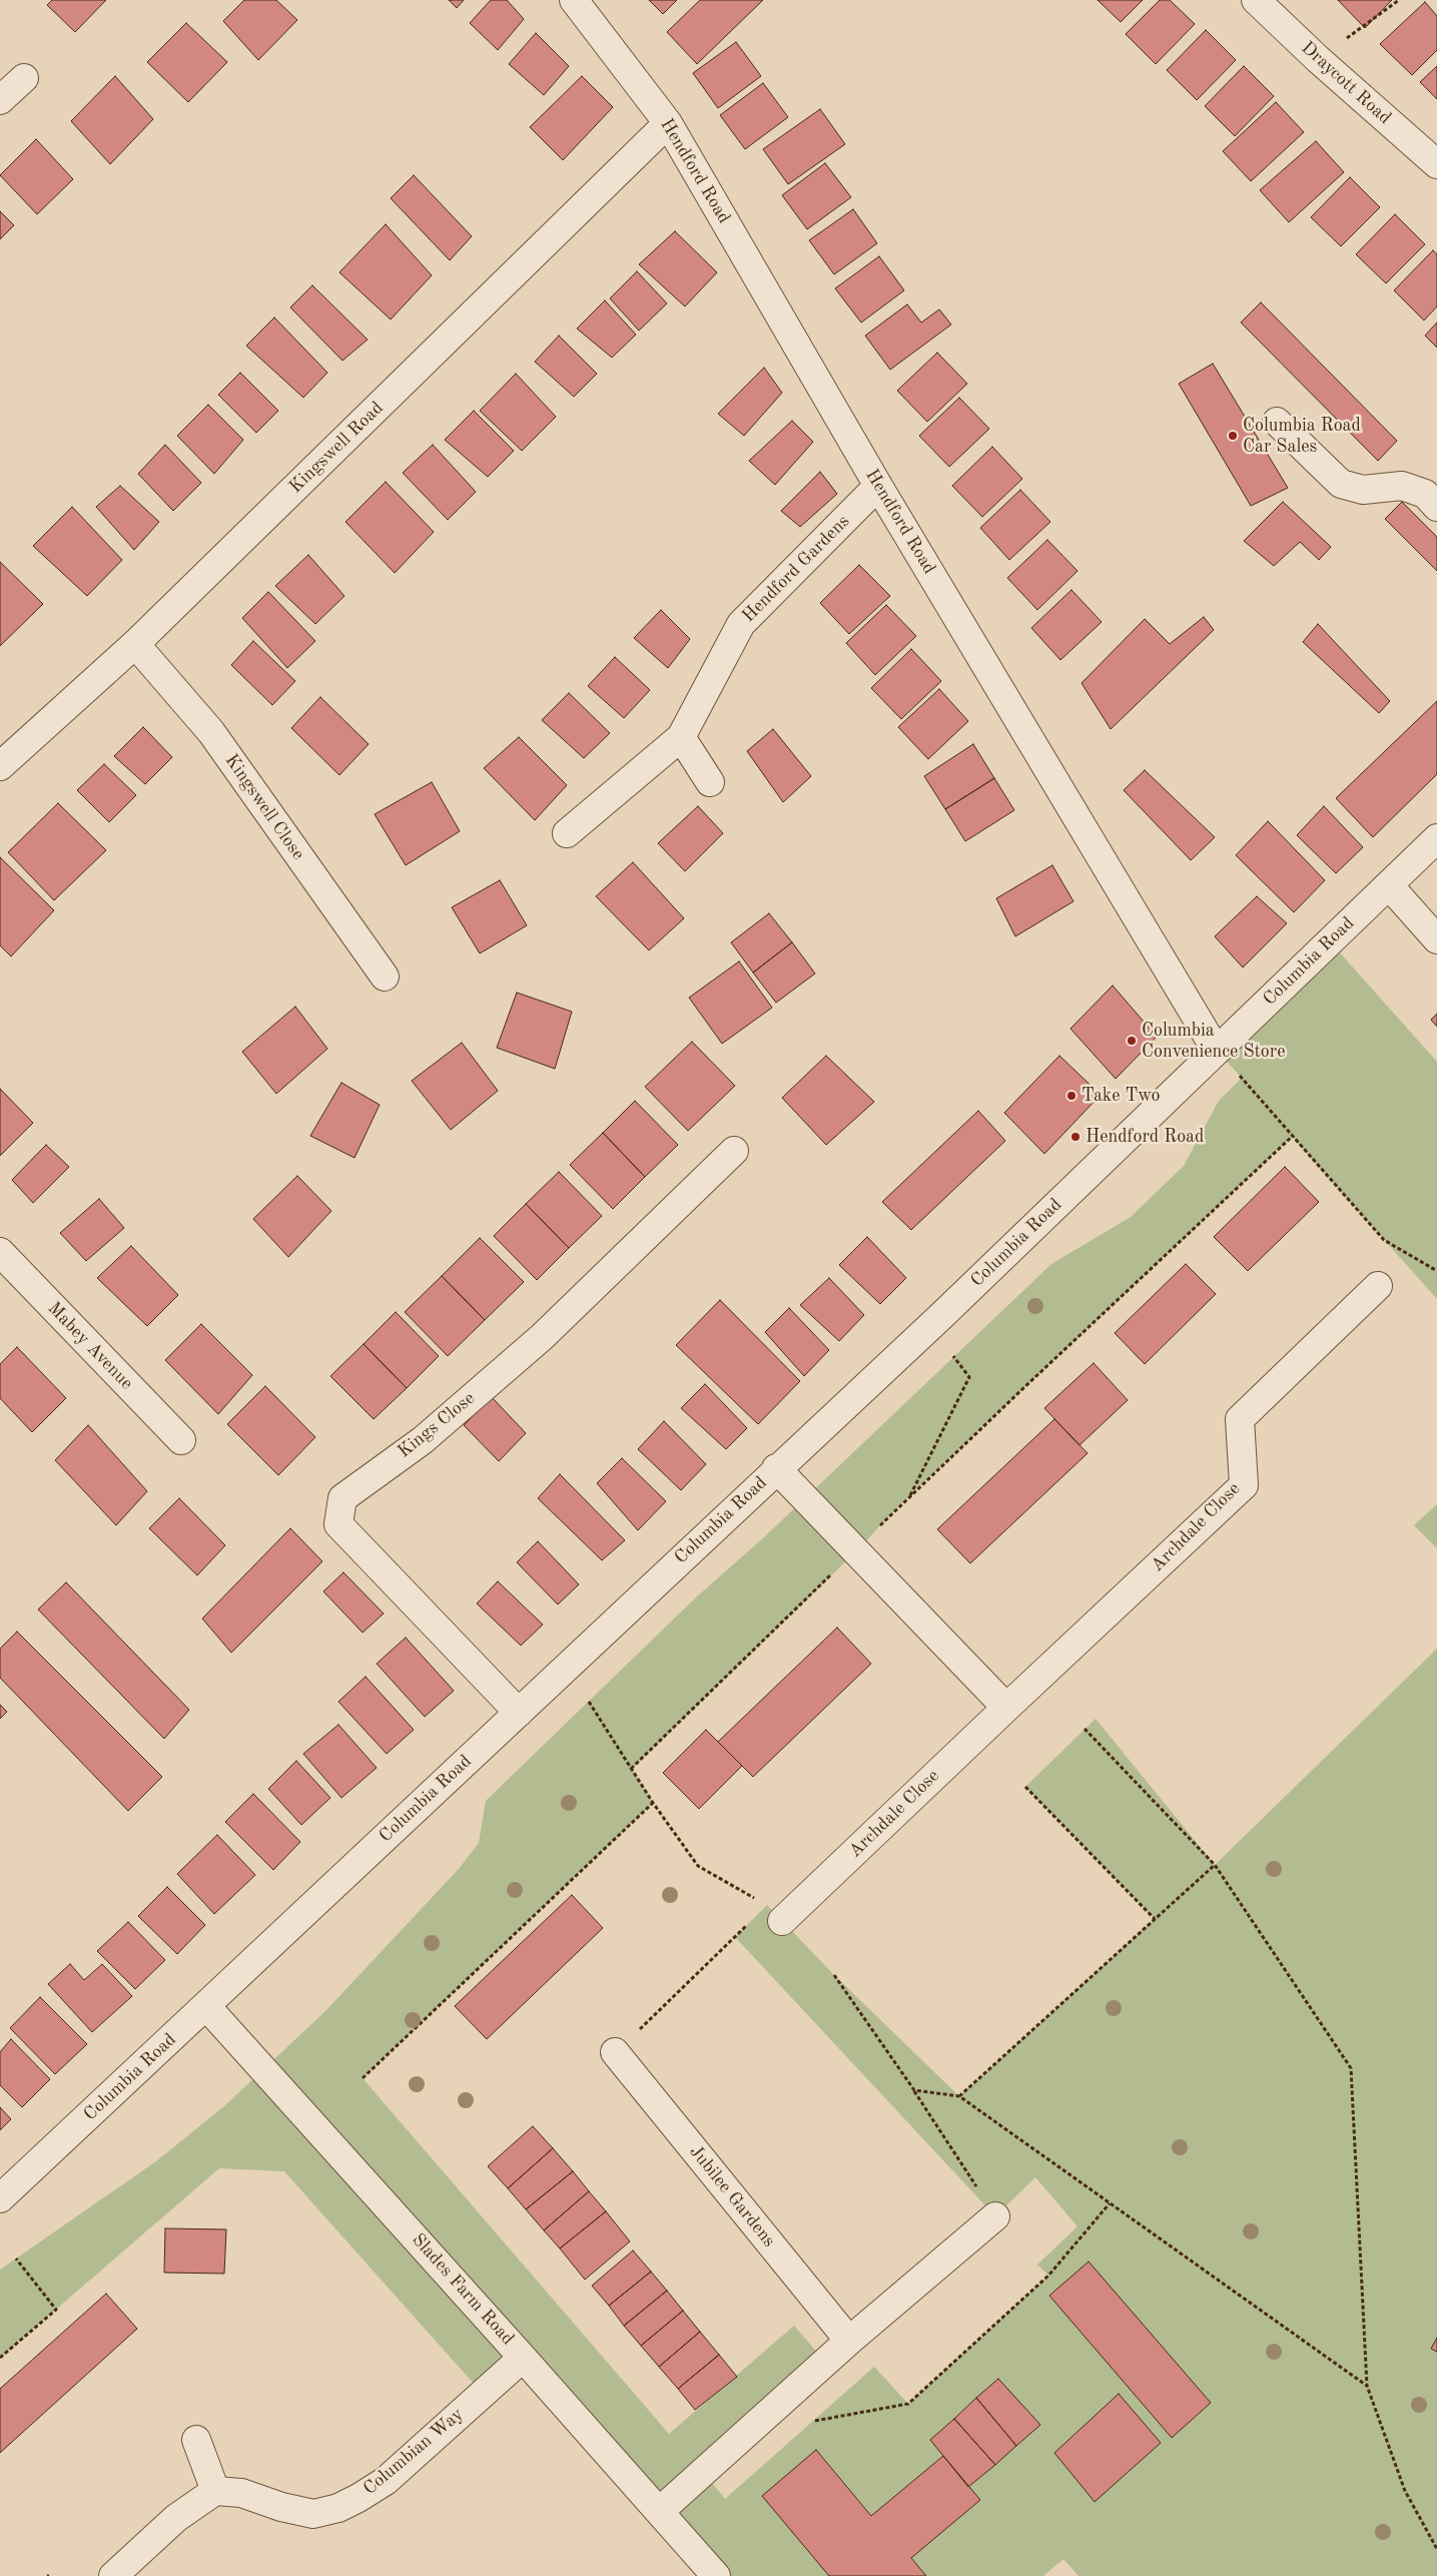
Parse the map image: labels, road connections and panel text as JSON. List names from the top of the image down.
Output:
{
  "streets": {
    "street": [
      "Draycott Road",
      "Hendford Road",
      "Kingswell Road",
      "Hendford Gardens",
      "Kingswell Close",
      "Columbia Road",
      "Mabey Avenue",
      "Kings Close",
      "Archdale Close",
      "Jubilee Gardens",
      "Slades Farm Road",
      "Columbian Way"
    ]
  },
  "crossings": [
    ["Hendford Road", "Kingswell Road"],
    ["Hendford Road", "Hendford Gardens"],
    ["Hendford Road", "Columbia Road"],
    ["Kingswell Road", "Kingswell Close"],
    ["Columbia Road", "Kings Close"],
    ["Columbia Road", "Slades Farm Road"],
    ["Slades Farm Road", "Columbian Way"]
  ],
  "places": [
    "Columbia Road Car Sales",
    "Columbia Convenience Store",
    "Take Two",
    "Hendford Road"
  ]
}
